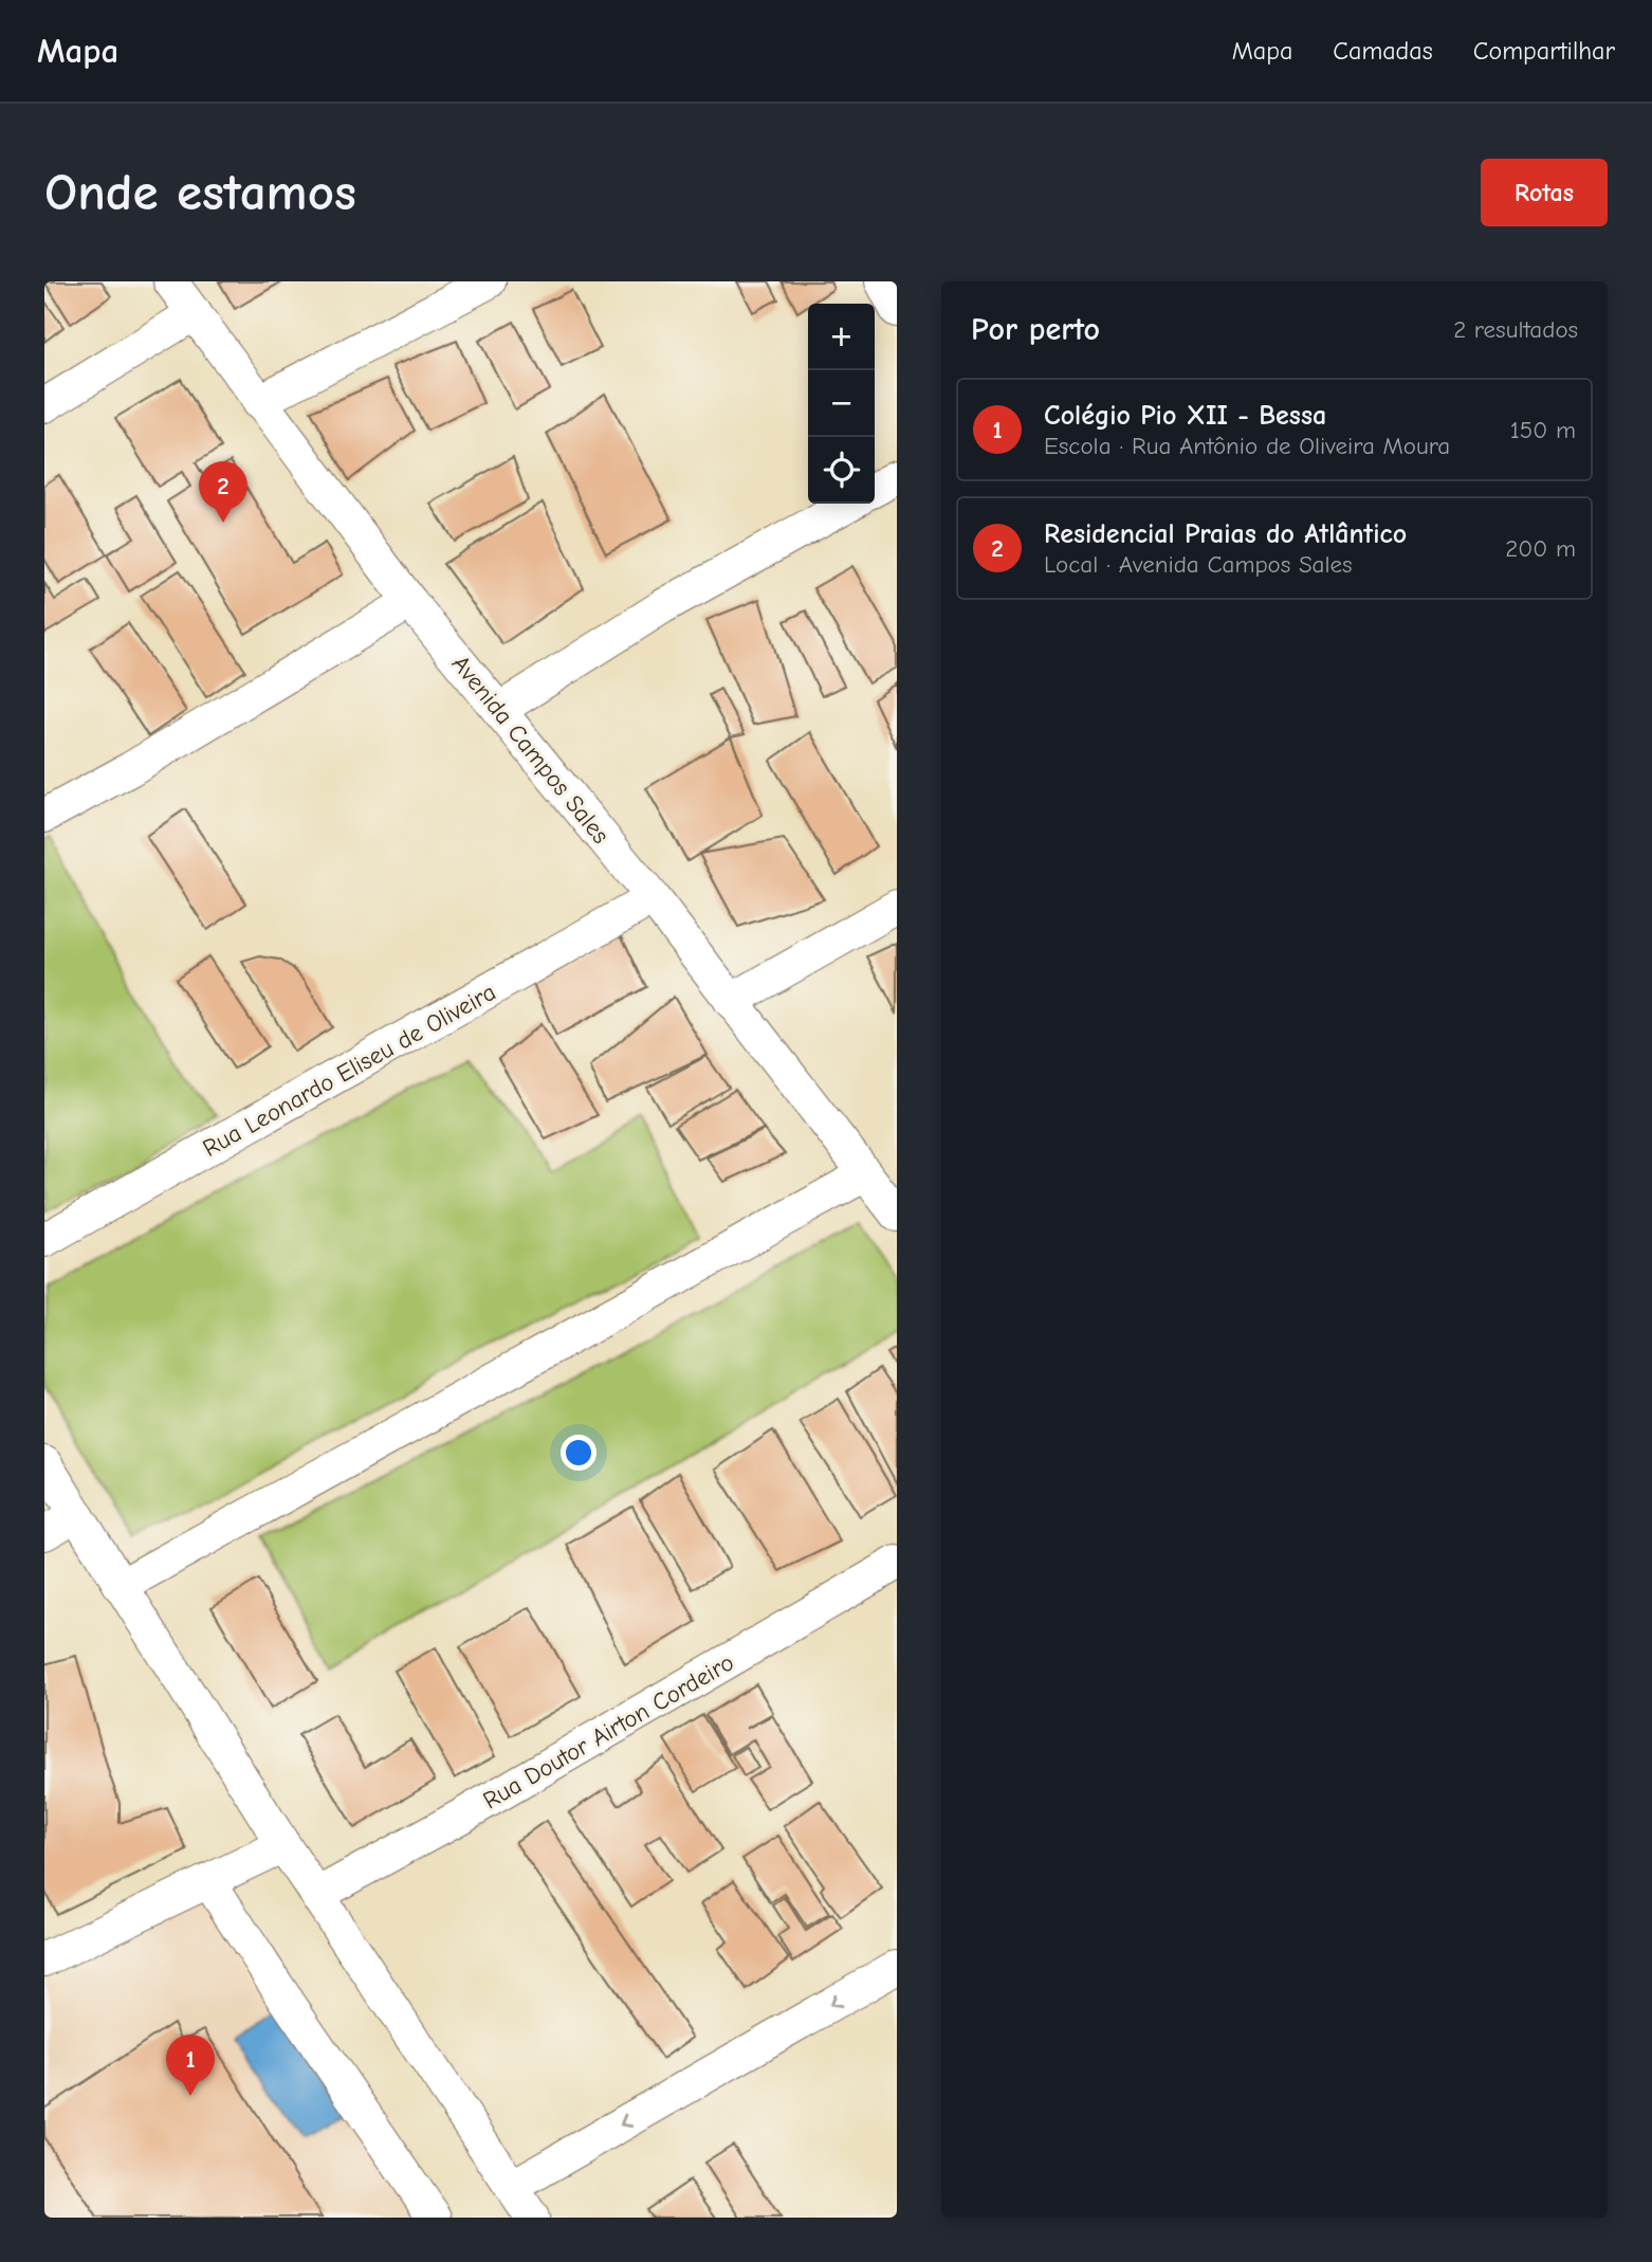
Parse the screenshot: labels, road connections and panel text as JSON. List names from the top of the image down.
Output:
{
  "streets": {
    "street": ["Avenida Campos Sales", "Rua Leonardo Eliseu de Oliveira", "Rua Doutor Airton Cordeiro"]
  },
  "crossings": [
    ["Avenida Campos Sales", "Rua Leonardo Eliseu de Oliveira"]
  ],
  "page": {
    "header": "Mapa",
    "nav": ["Mapa", "Camadas", "Compartilhar"],
    "buttons": "Rotas",
    "title": "Onde estamos",
    "heading": ["Por perto", "2 resultados"],
    "map_buttons": ["+", "−"],
    "list": [
      {
        "mark": "1",
        "name": "Colégio Pio XII - Bessa",
        "note": "Escola · Rua Antônio de Oliveira Moura",
        "value": "150 m"
      },
      {
        "mark": "2",
        "name": "Residencial Praias do Atlântico",
        "note": "Local · Avenida Campos Sales",
        "value": "200 m"
      }
    ],
    "pins": ["2", "1"]
  }
}
